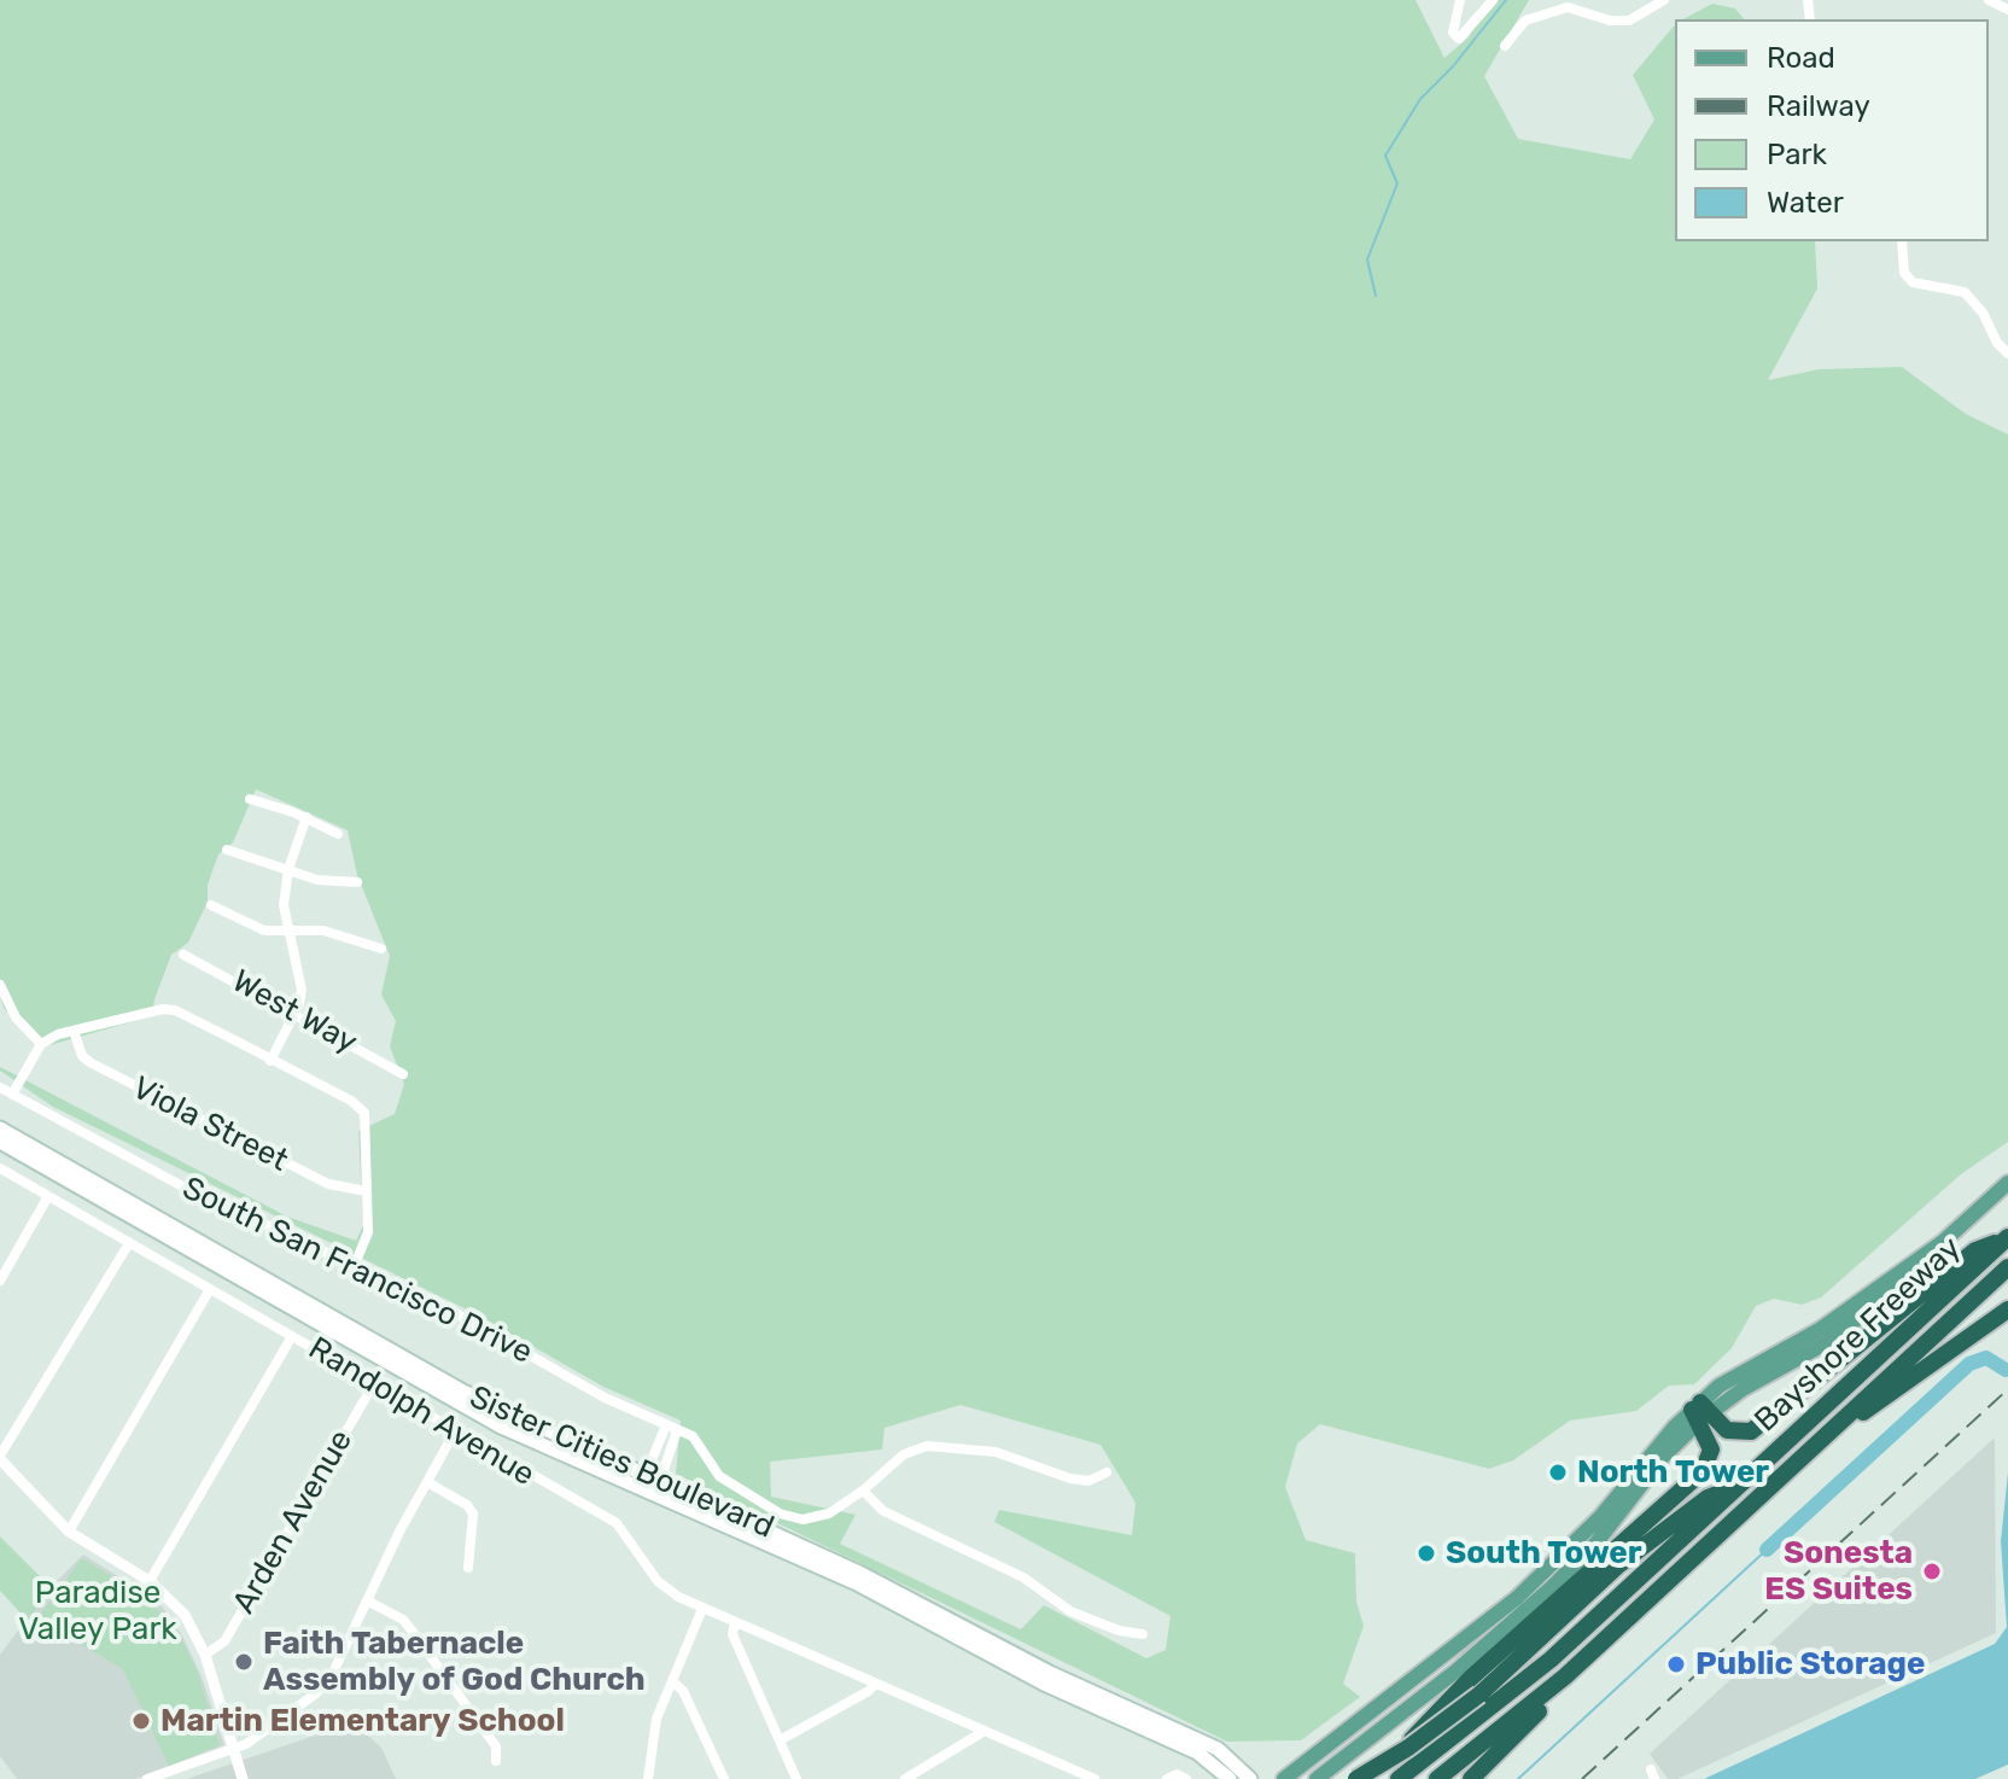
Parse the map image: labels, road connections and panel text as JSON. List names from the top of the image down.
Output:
{
  "streets": {
    "highway": ["Bayshore Freeway"],
    "main road": ["Sister Cities Boulevard"],
    "street": [
      "West Way",
      "Viola Street",
      "South San Francisco Drive",
      "Randolph Avenue",
      "Arden Avenue"
    ]
  },
  "crossings": [
    ["Randolph Avenue", "Arden Avenue"]
  ],
  "parks": ["Paradise Valley Park"],
  "places": [
    "North Tower",
    "South Tower",
    "Sonesta ES Suites",
    "Faith Tabernacle Assembly of God Church",
    "Public Storage",
    "Martin Elementary School"
  ],
  "legend": [
    "Road",
    "Railway",
    "Park",
    "Water"
  ]
}
